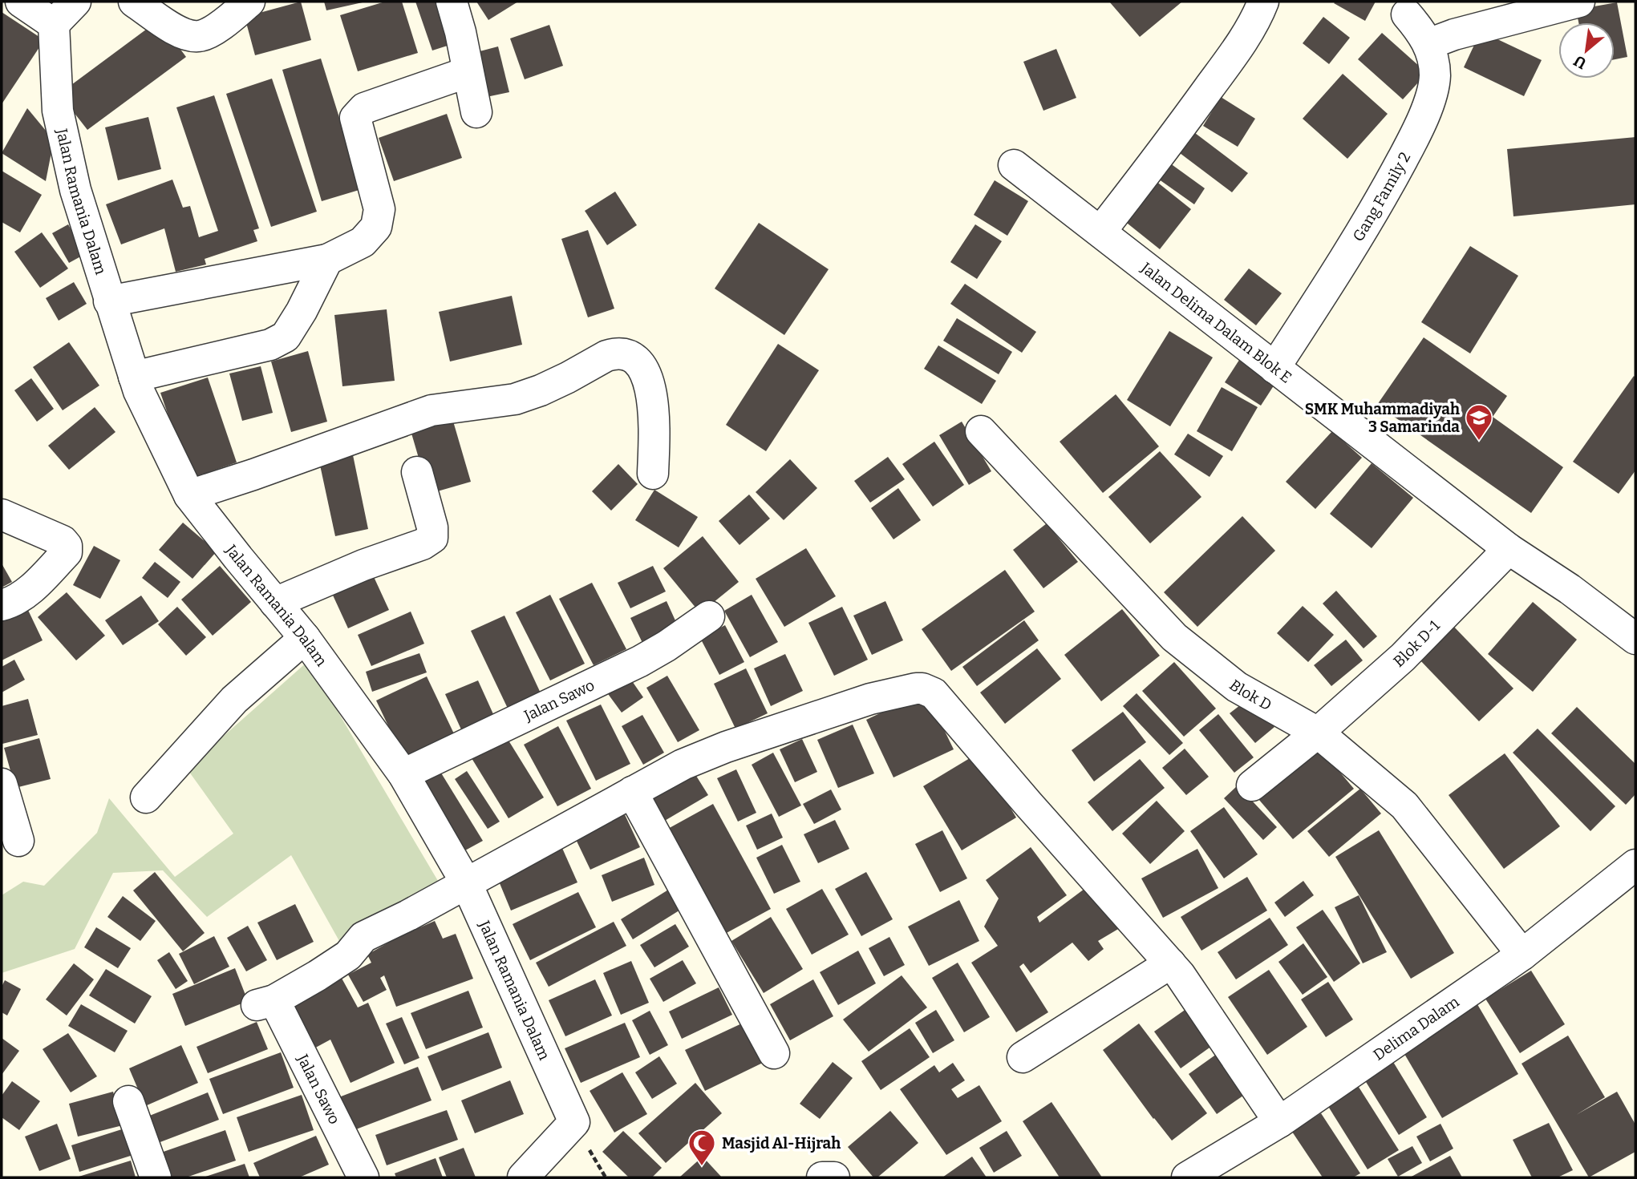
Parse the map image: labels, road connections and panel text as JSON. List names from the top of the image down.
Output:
{
  "streets": {
    "street": [
      "Gang Family 2",
      "Jalan Ramania Dalam",
      "Jalan Delima Dalam Blok E",
      "Blok D-1",
      "Blok D",
      "Jalan Sawo",
      "Delima Dalam"
    ]
  },
  "crossings": [
    ["Gang Family 2", "Jalan Delima Dalam Blok E"],
    ["Jalan Ramania Dalam", "Jalan Sawo"],
    ["Jalan Delima Dalam Blok E", "Blok D-1"],
    ["Blok D-1", "Blok D"],
    ["Blok D", "Delima Dalam"]
  ],
  "places": {
    "school or university": ["SMK Muhammadiyah 3 Samarinda"],
    "mosque": ["Masjid Al-Hijrah"]
  },
  "north": "bottom left"
}
